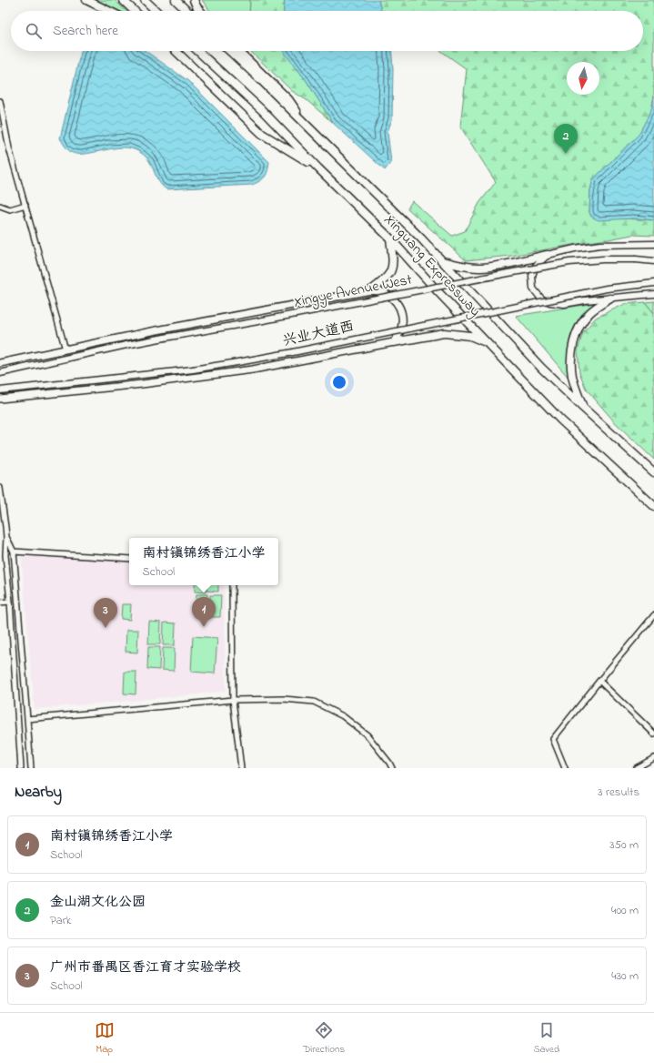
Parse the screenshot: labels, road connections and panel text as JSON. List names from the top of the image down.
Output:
{
  "streets": {
    "highway": ["Xinguang Expressway"],
    "street": ["Xingye Avenue West", "兴业大道西"]
  },
  "north": "bottom",
  "page": {
    "search": "Search here",
    "pins": ["2", "1", "3"],
    "popup": ["南村镇锦绣香江小学", "School"],
    "heading": ["Nearby", "3 results"],
    "list": [
      {
        "mark": "1",
        "name": "南村镇锦绣香江小学",
        "note": "School",
        "value": "350 m"
      },
      {
        "mark": "2",
        "name": "金山湖文化公园",
        "note": "Park",
        "value": "400 m"
      },
      {
        "mark": "3",
        "name": "广州市番禺区香江育才实验学校",
        "note": "School",
        "value": "430 m"
      }
    ],
    "nav": ["Map", "Directions", "Saved"]
  }
}
